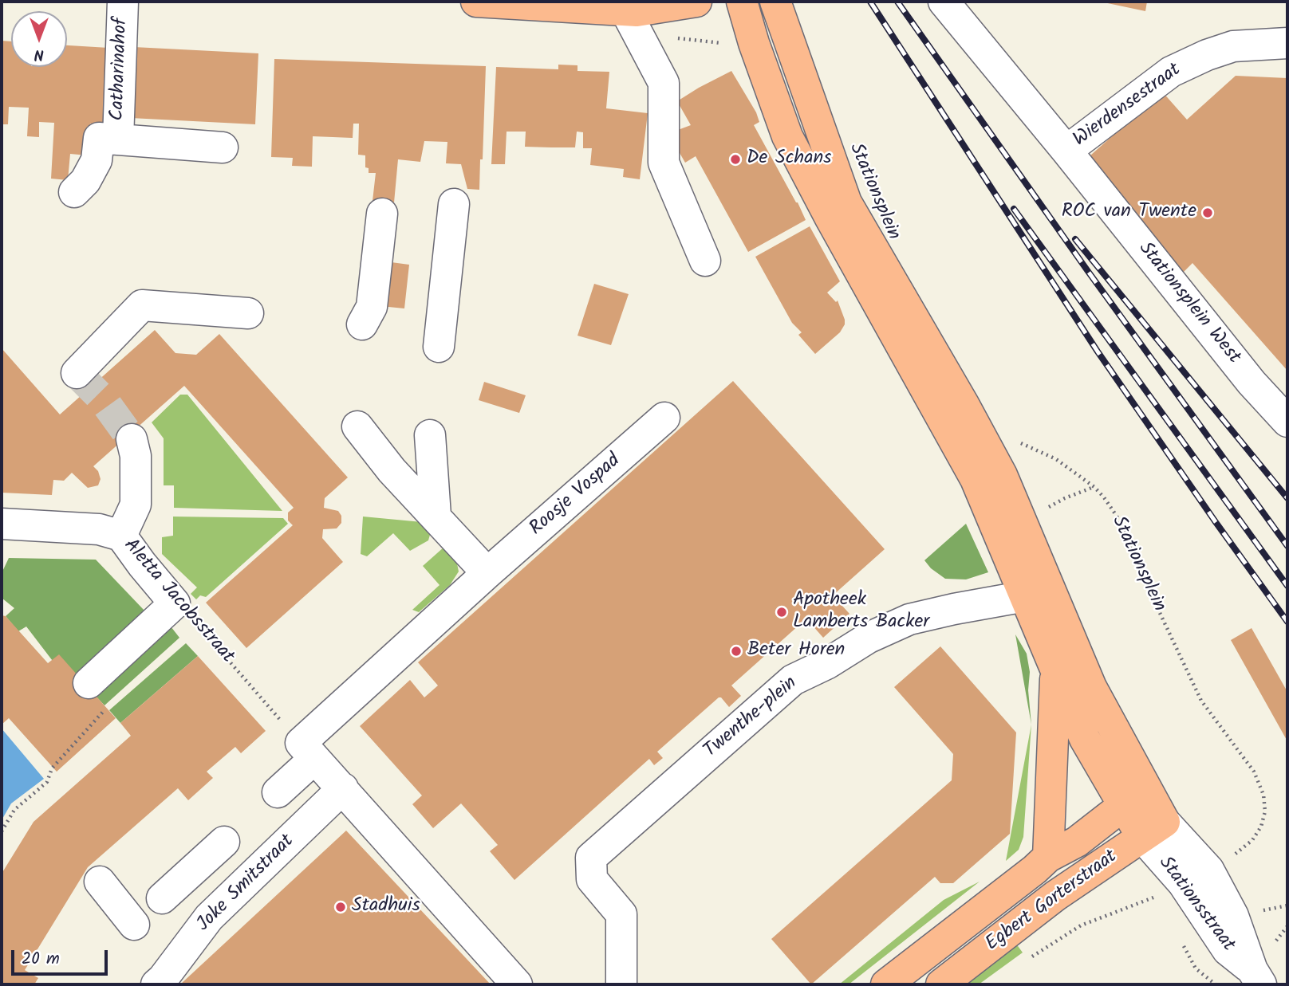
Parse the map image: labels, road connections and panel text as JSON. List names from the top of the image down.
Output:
{
  "streets": {
    "main road": ["Stationsplein", "Egbert Gorterstraat"],
    "street": [
      "Catharinahof",
      "Wierdensestraat",
      "Stationsplein West",
      "Roosje Vospad",
      "Aletta Jacobsstraat",
      "Twenthe-plein",
      "Joke Smitstraat",
      "Stationsstraat"
    ]
  },
  "crossings": [
    ["Wierdensestraat", "Stationsplein West"],
    ["Stationsplein", "Twenthe-plein"],
    ["Stationsplein", "Egbert Gorterstraat"],
    ["Stationsplein", "Stationsstraat"],
    ["Egbert Gorterstraat", "Stationsstraat"]
  ],
  "places": [
    "De Schans",
    "ROC van Twente",
    "Apotheek Lamberts Backer",
    "Beter Horen",
    "Stadhuis"
  ],
  "scale_bar": "20 m",
  "north": "bottom"
}
